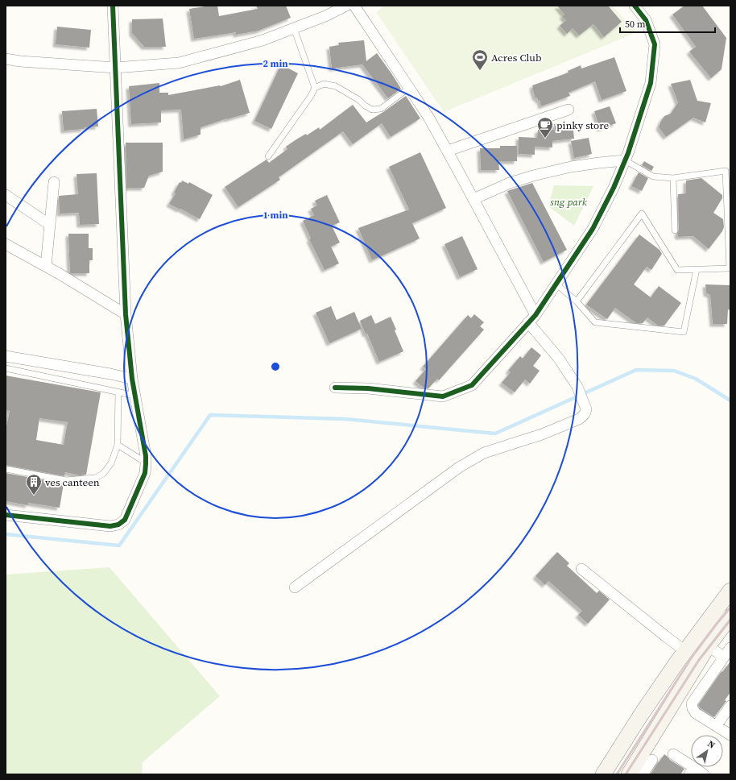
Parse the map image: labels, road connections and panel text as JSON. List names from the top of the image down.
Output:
{
  "parks": ["sng park"],
  "places": {
    "sports": ["Acres Club"],
    "cafe": ["pinky store"],
    "building": ["ves canteen"]
  },
  "scale_bar": "50 m",
  "north": "top right",
  "rings": ["2 min", "1 min"]
}
